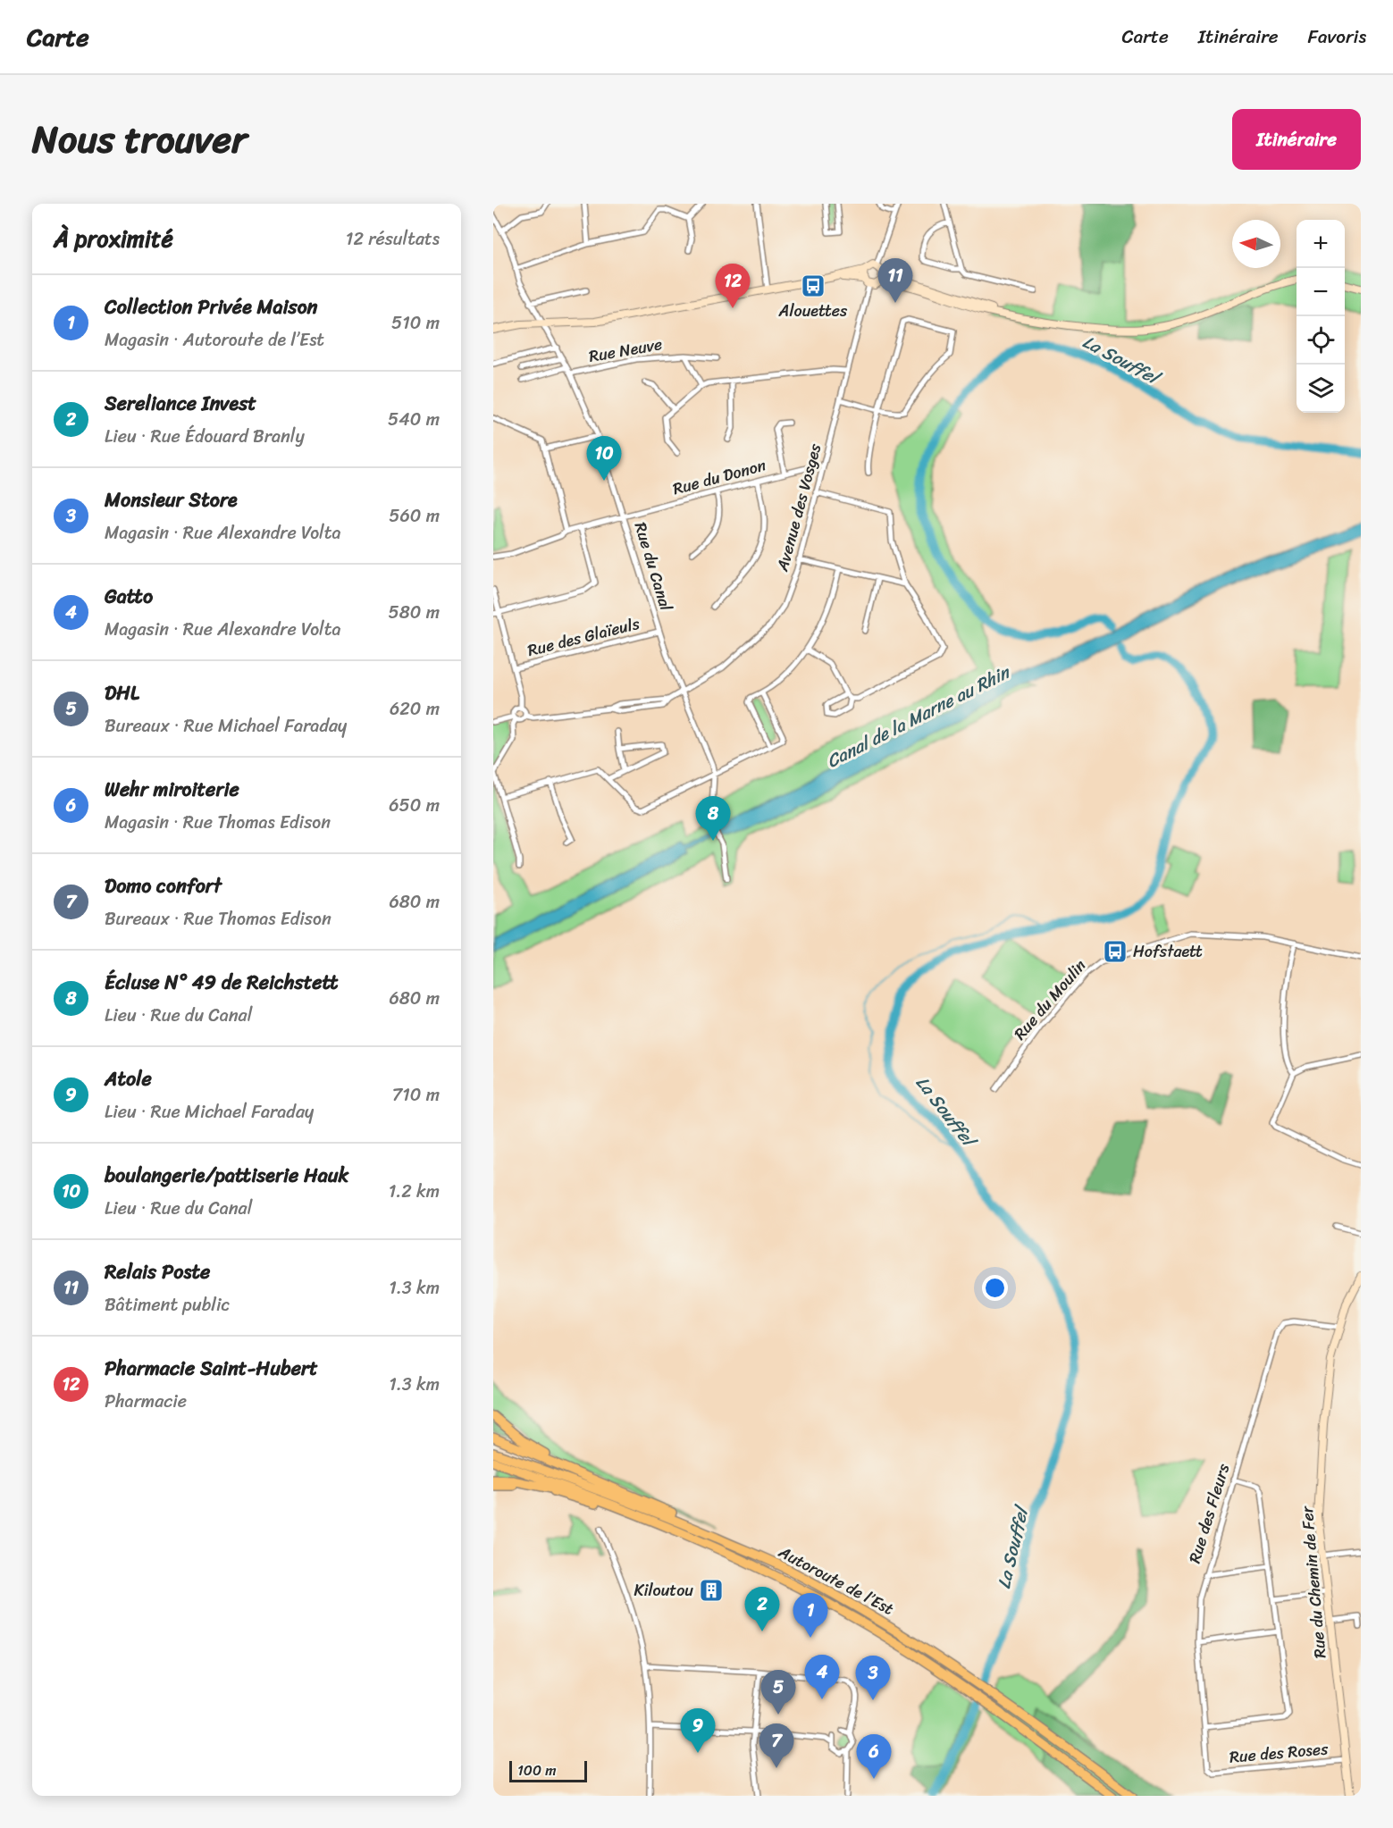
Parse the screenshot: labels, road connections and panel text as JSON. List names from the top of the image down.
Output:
{
  "streets": {
    "highway": ["Autoroute de l’Est"],
    "main road": ["Rue du Chemin de Fer"],
    "street": [
      "Rue Neuve",
      "Rue du Donon",
      "Avenue des Vosges",
      "Rue du Canal",
      "Rue des Glaïeuls",
      "Rue du Moulin",
      "Rue des Fleurs",
      "Rue des Roses"
    ]
  },
  "crossings": [
    ["Rue Neuve", "Rue du Canal"],
    ["Rue du Donon", "Avenue des Vosges"],
    ["Rue du Donon", "Rue du Canal"],
    ["Avenue des Vosges", "Rue du Canal"],
    ["Rue du Canal", "Rue des Glaïeuls"],
    ["Rue des Fleurs", "Rue du Chemin de Fer"],
    ["Rue des Fleurs", "Rue des Roses"],
    ["Rue du Chemin de Fer", "Rue des Roses"]
  ],
  "water": ["La Souffel", "Canal de la Marne au Rhin"],
  "places": {
    "bus stop": ["Alouettes", "Hofstaett"],
    "building": ["Kiloutou"]
  },
  "scale_bar": "100 m",
  "north": "left",
  "page": {
    "header": "Carte",
    "nav": ["Carte", "Itinéraire", "Favoris"],
    "title": "Nous trouver",
    "buttons": "Itinéraire",
    "heading": ["À proximité", "12 résultats"],
    "map_buttons": ["+", "−"],
    "pins": [
      "11",
      "12",
      "10",
      "8",
      "2",
      "1",
      "4",
      "3",
      "5",
      "9",
      "7",
      "6"
    ],
    "list": [
      {
        "mark": "1",
        "name": "Collection Privée Maison",
        "note": "Magasin · Autoroute de l’Est",
        "value": "510 m"
      },
      {
        "mark": "2",
        "name": "Sereliance Invest",
        "note": "Lieu · Rue Édouard Branly",
        "value": "540 m"
      },
      {
        "mark": "3",
        "name": "Monsieur Store",
        "note": "Magasin · Rue Alexandre Volta",
        "value": "560 m"
      },
      {
        "mark": "4",
        "name": "Gatto",
        "note": "Magasin · Rue Alexandre Volta",
        "value": "580 m"
      },
      {
        "mark": "5",
        "name": "DHL",
        "note": "Bureaux · Rue Michael Faraday",
        "value": "620 m"
      },
      {
        "mark": "6",
        "name": "Wehr miroiterie",
        "note": "Magasin · Rue Thomas Edison",
        "value": "650 m"
      },
      {
        "mark": "7",
        "name": "Domo confort",
        "note": "Bureaux · Rue Thomas Edison",
        "value": "680 m"
      },
      {
        "mark": "8",
        "name": "Écluse N° 49 de Reichstett",
        "note": "Lieu · Rue du Canal",
        "value": "680 m"
      },
      {
        "mark": "9",
        "name": "Atole",
        "note": "Lieu · Rue Michael Faraday",
        "value": "710 m"
      },
      {
        "mark": "10",
        "name": "boulangerie/pattiserie Hauk",
        "note": "Lieu · Rue du Canal",
        "value": "1.2 km"
      },
      {
        "mark": "11",
        "name": "Relais Poste",
        "note": "Bâtiment public",
        "value": "1.3 km"
      },
      {
        "mark": "12",
        "name": "Pharmacie Saint-Hubert",
        "note": "Pharmacie",
        "value": "1.3 km"
      }
    ],
    "scale": "100 m"
  }
}
